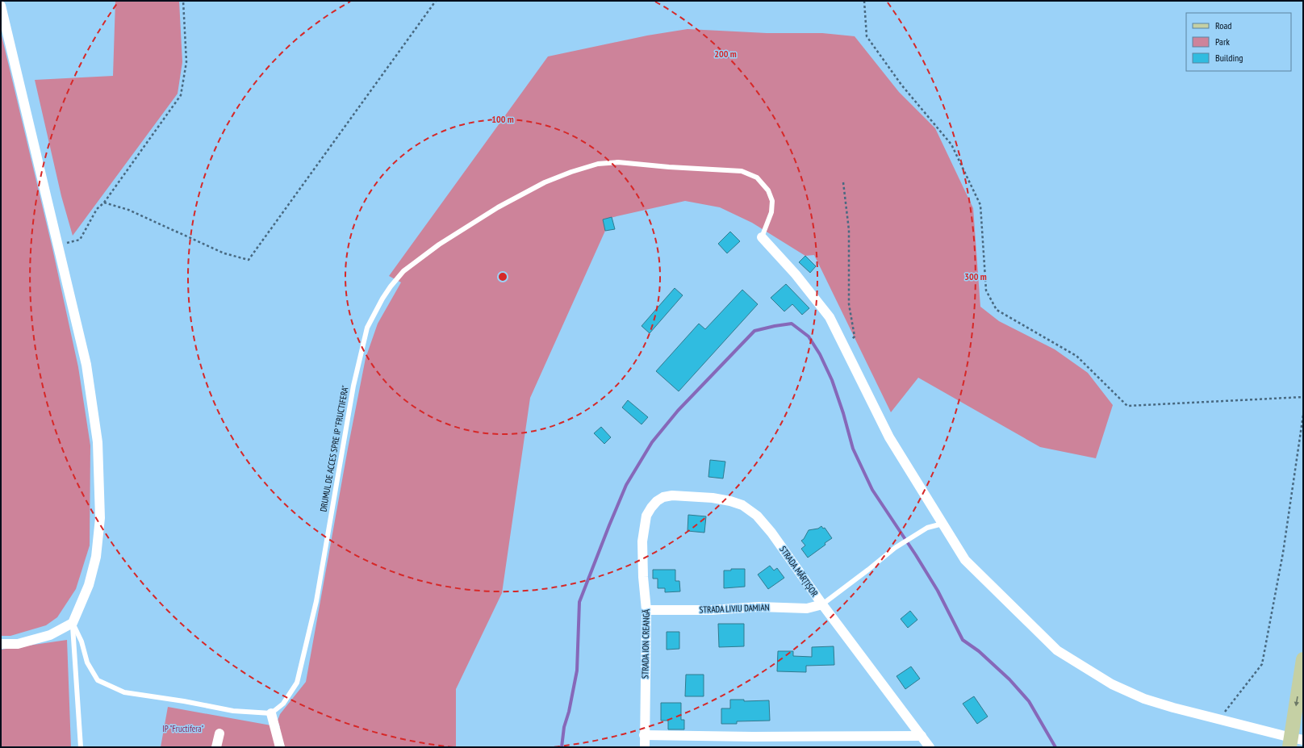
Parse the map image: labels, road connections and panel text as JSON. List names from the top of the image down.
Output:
{
  "streets": {
    "street": ["STRADA MĂRȚIȘOR", "STRADA LIVIU DAMIAN", "STRADA ION CREANGĂ"],
    "lane": ["DRUMUL DE ACCES SPRE IP \"FRUCTIFERA\""]
  },
  "crossings": [
    ["STRADA MĂRȚIȘOR", "STRADA LIVIU DAMIAN"],
    ["STRADA MĂRȚIȘOR", "STRADA ION CREANGĂ"],
    ["STRADA LIVIU DAMIAN", "STRADA ION CREANGĂ"]
  ],
  "parks": ["IP \"Fructifera\""],
  "legend": ["Road", "Park", "Building"],
  "rings": ["200 m", "100 m", "300 m"]
}
